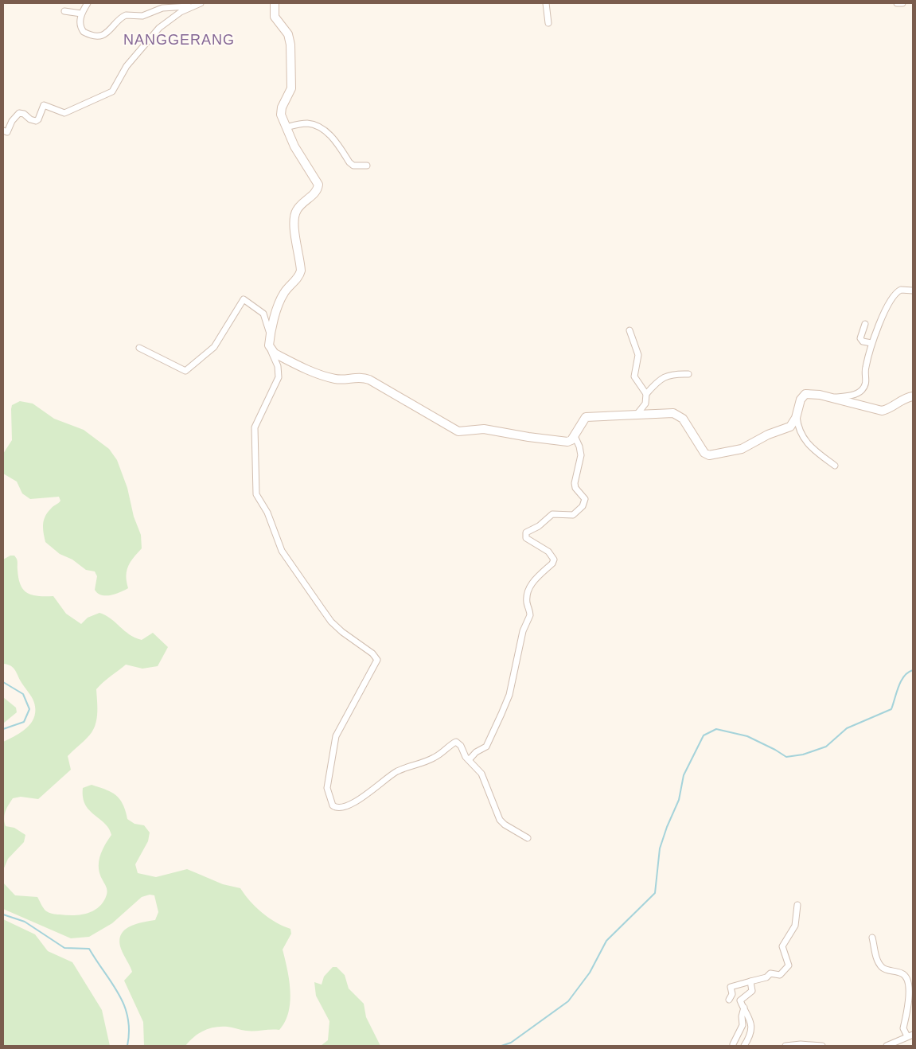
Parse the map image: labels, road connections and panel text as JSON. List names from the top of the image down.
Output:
{
  "districts": ["NANGGERANG"]
}
